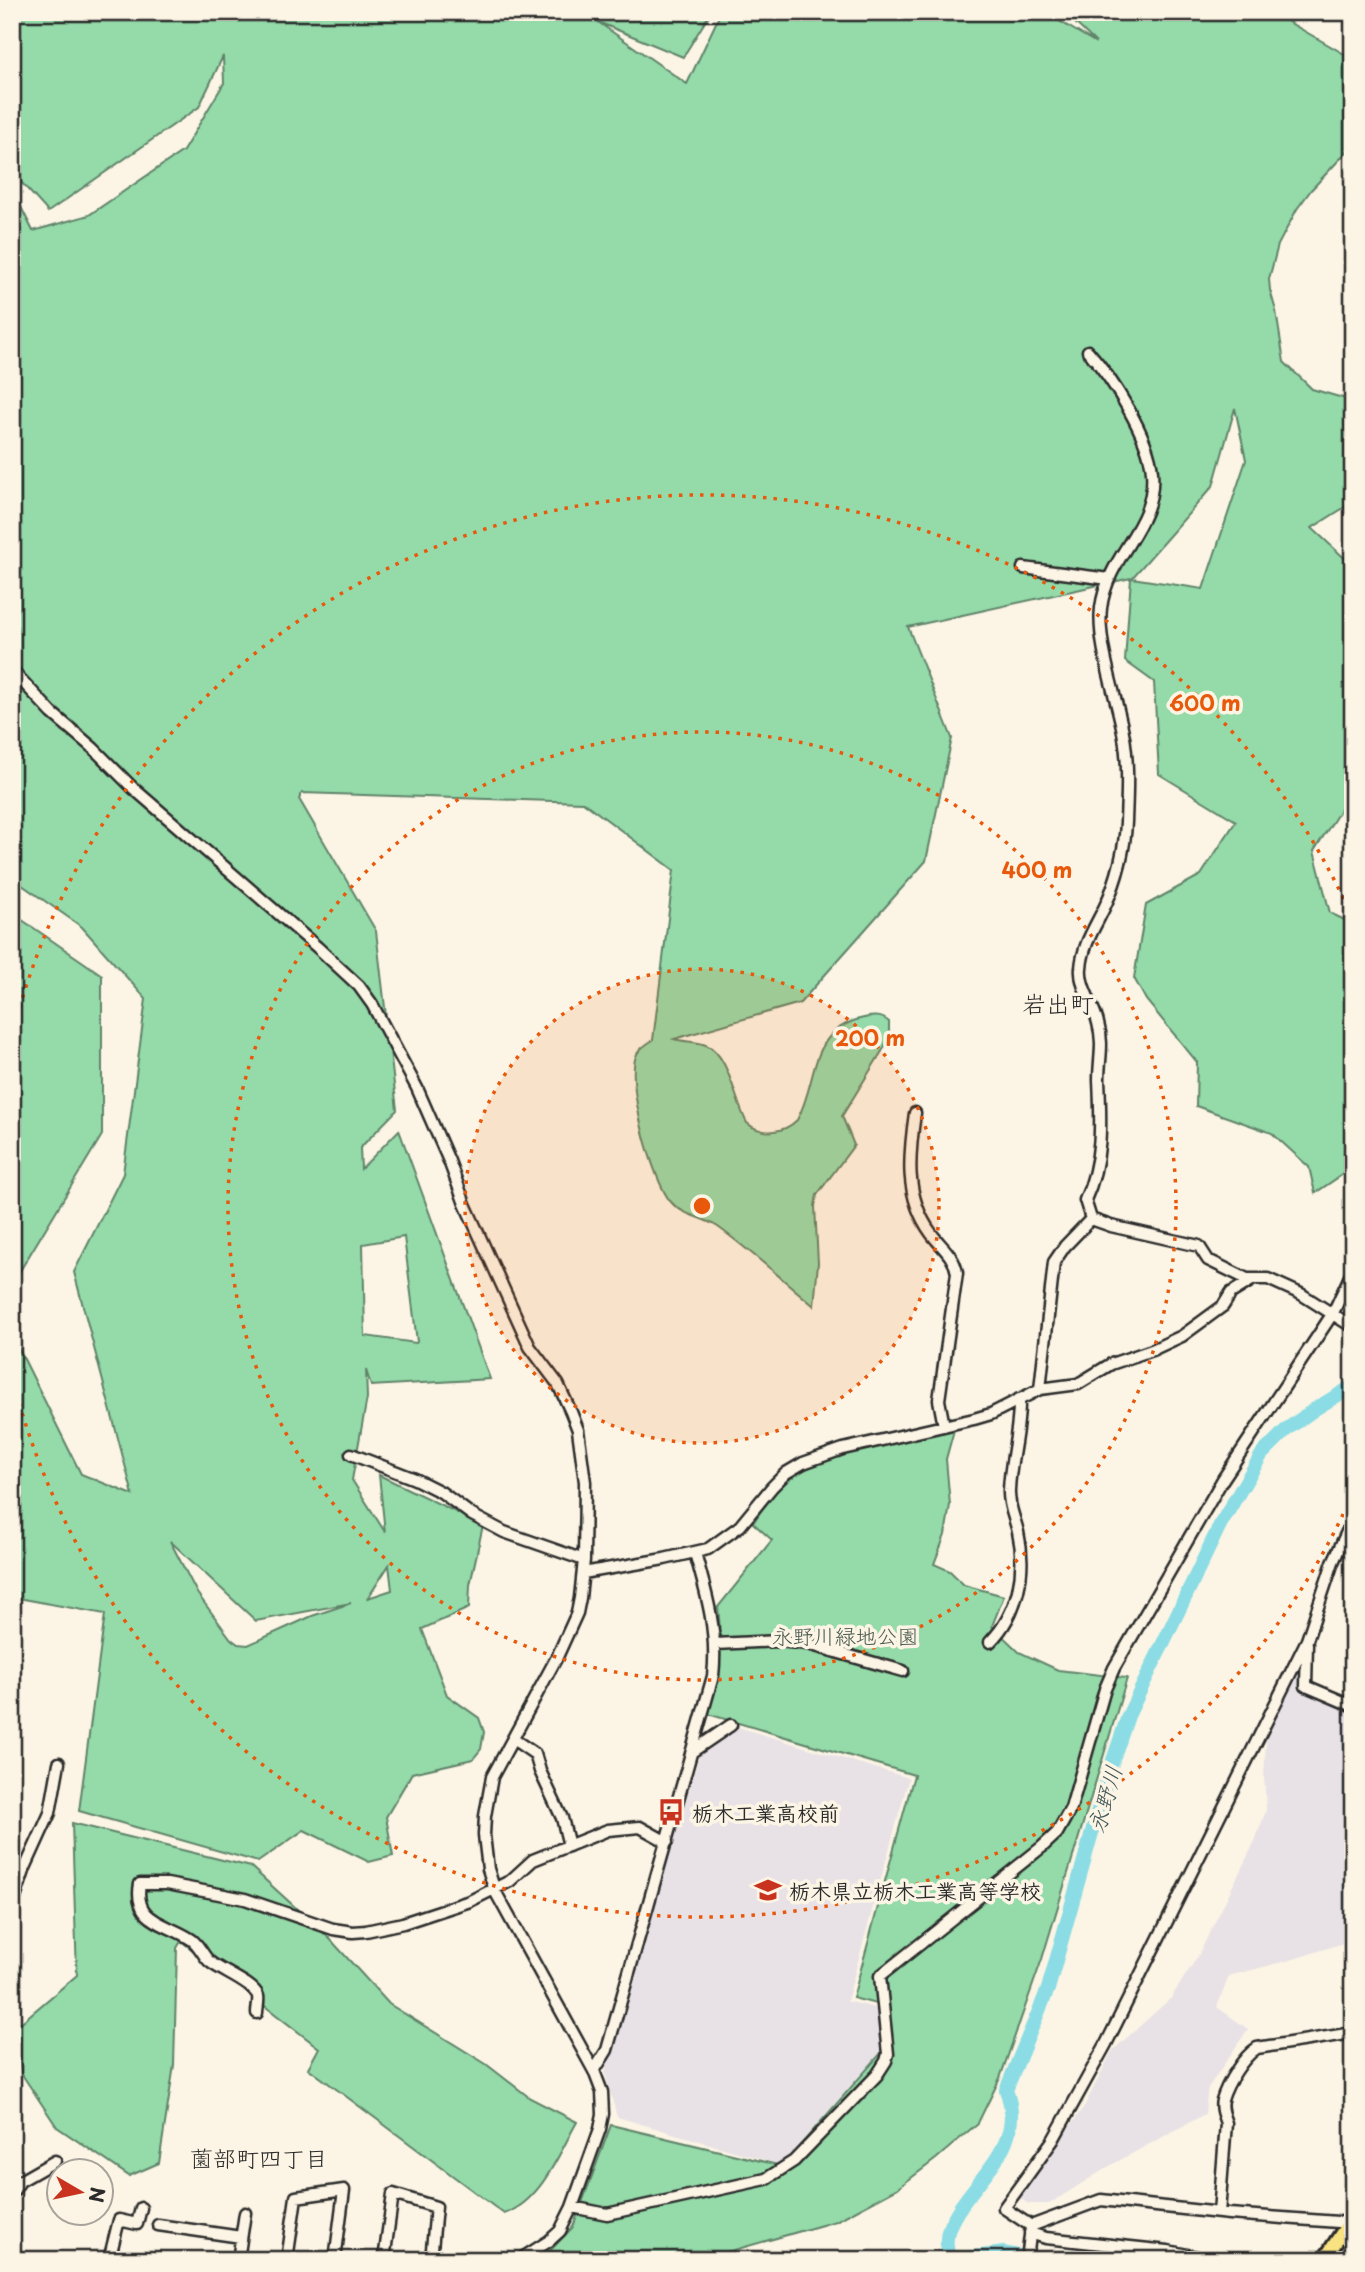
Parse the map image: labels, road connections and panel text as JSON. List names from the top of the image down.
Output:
{
  "districts": ["岩出町", "薗部町四丁目"],
  "water": ["永野川"],
  "parks": ["永野川緑地公園"],
  "places": {
    "bus stop": ["栃木工業高校前"],
    "school or university": ["栃木県立栃木工業高等学校"]
  },
  "north": "right",
  "rings": ["600 m", "400 m", "200 m"]
}
